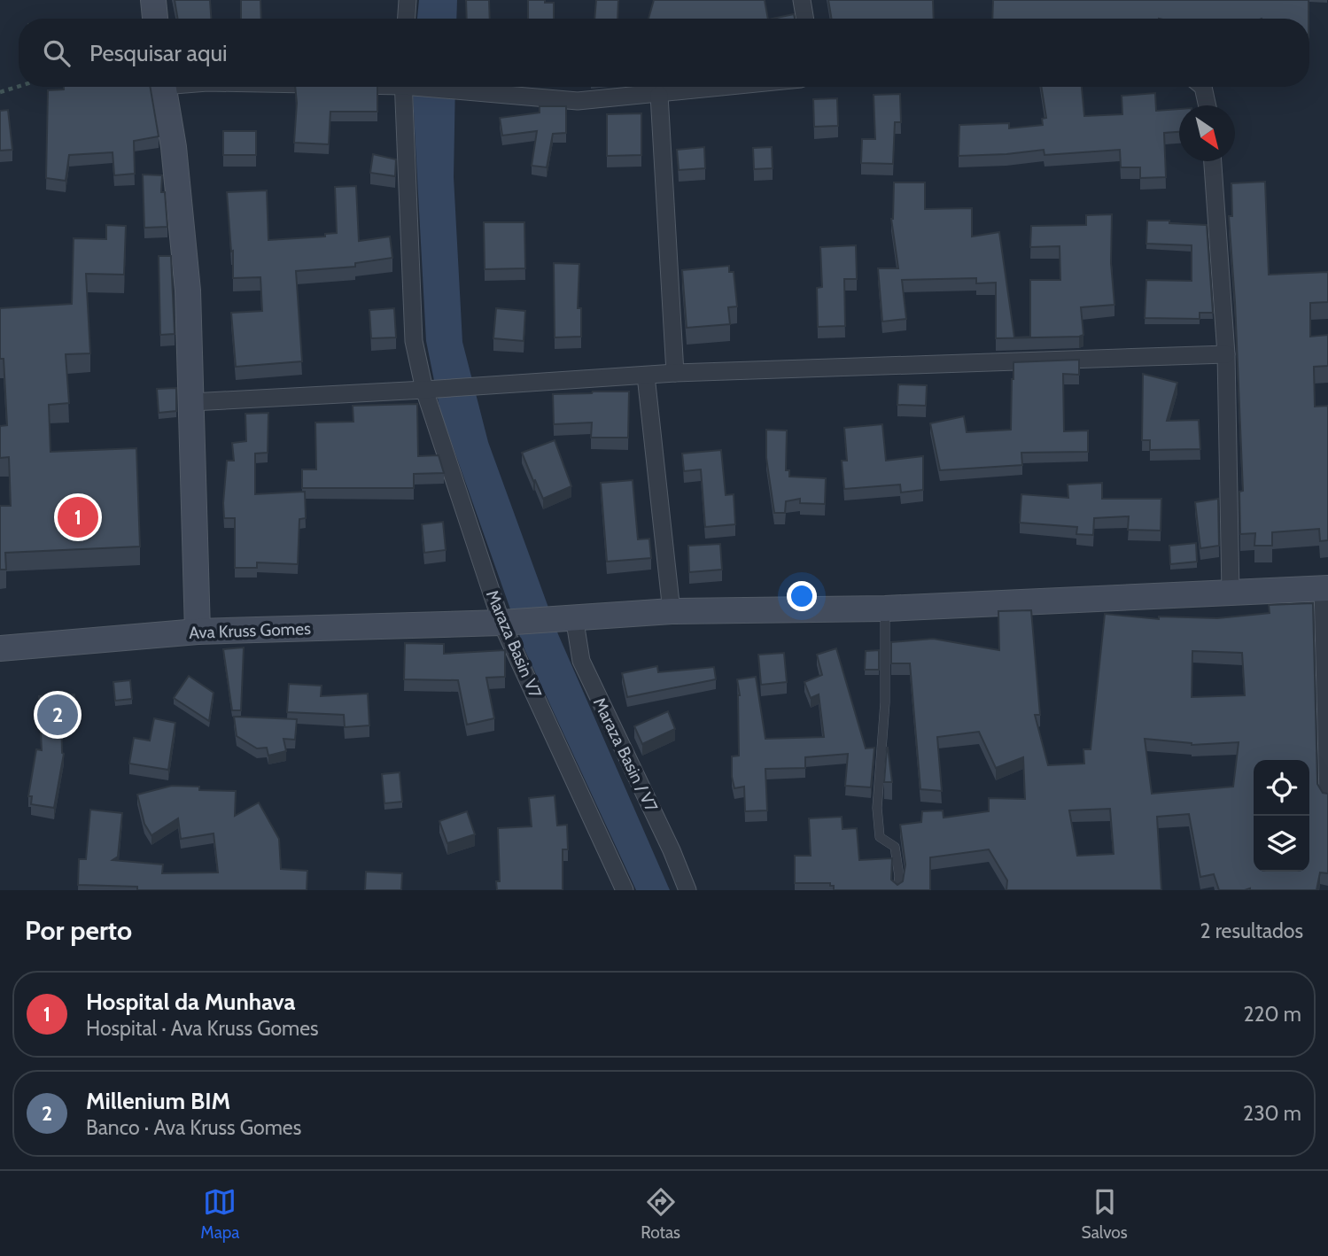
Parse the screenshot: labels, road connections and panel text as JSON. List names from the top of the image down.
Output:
{
  "streets": {
    "street": ["Ava Kruss Gomes", "Maraza Basin V7", "Maraza Basin / V7"]
  },
  "crossings": [
    ["Ava Kruss Gomes", "Maraza Basin V7"],
    ["Ava Kruss Gomes", "Maraza Basin / V7"]
  ],
  "north": "bottom right",
  "page": {
    "search": "Pesquisar aqui",
    "pins": ["1", "2"],
    "heading": ["Por perto", "2 resultados"],
    "list": [
      {
        "mark": "1",
        "name": "Hospital da Munhava",
        "note": "Hospital · Ava Kruss Gomes",
        "value": "220 m"
      },
      {
        "mark": "2",
        "name": "Millenium BIM",
        "note": "Banco · Ava Kruss Gomes",
        "value": "230 m"
      }
    ],
    "nav": ["Mapa", "Rotas", "Salvos"]
  }
}
